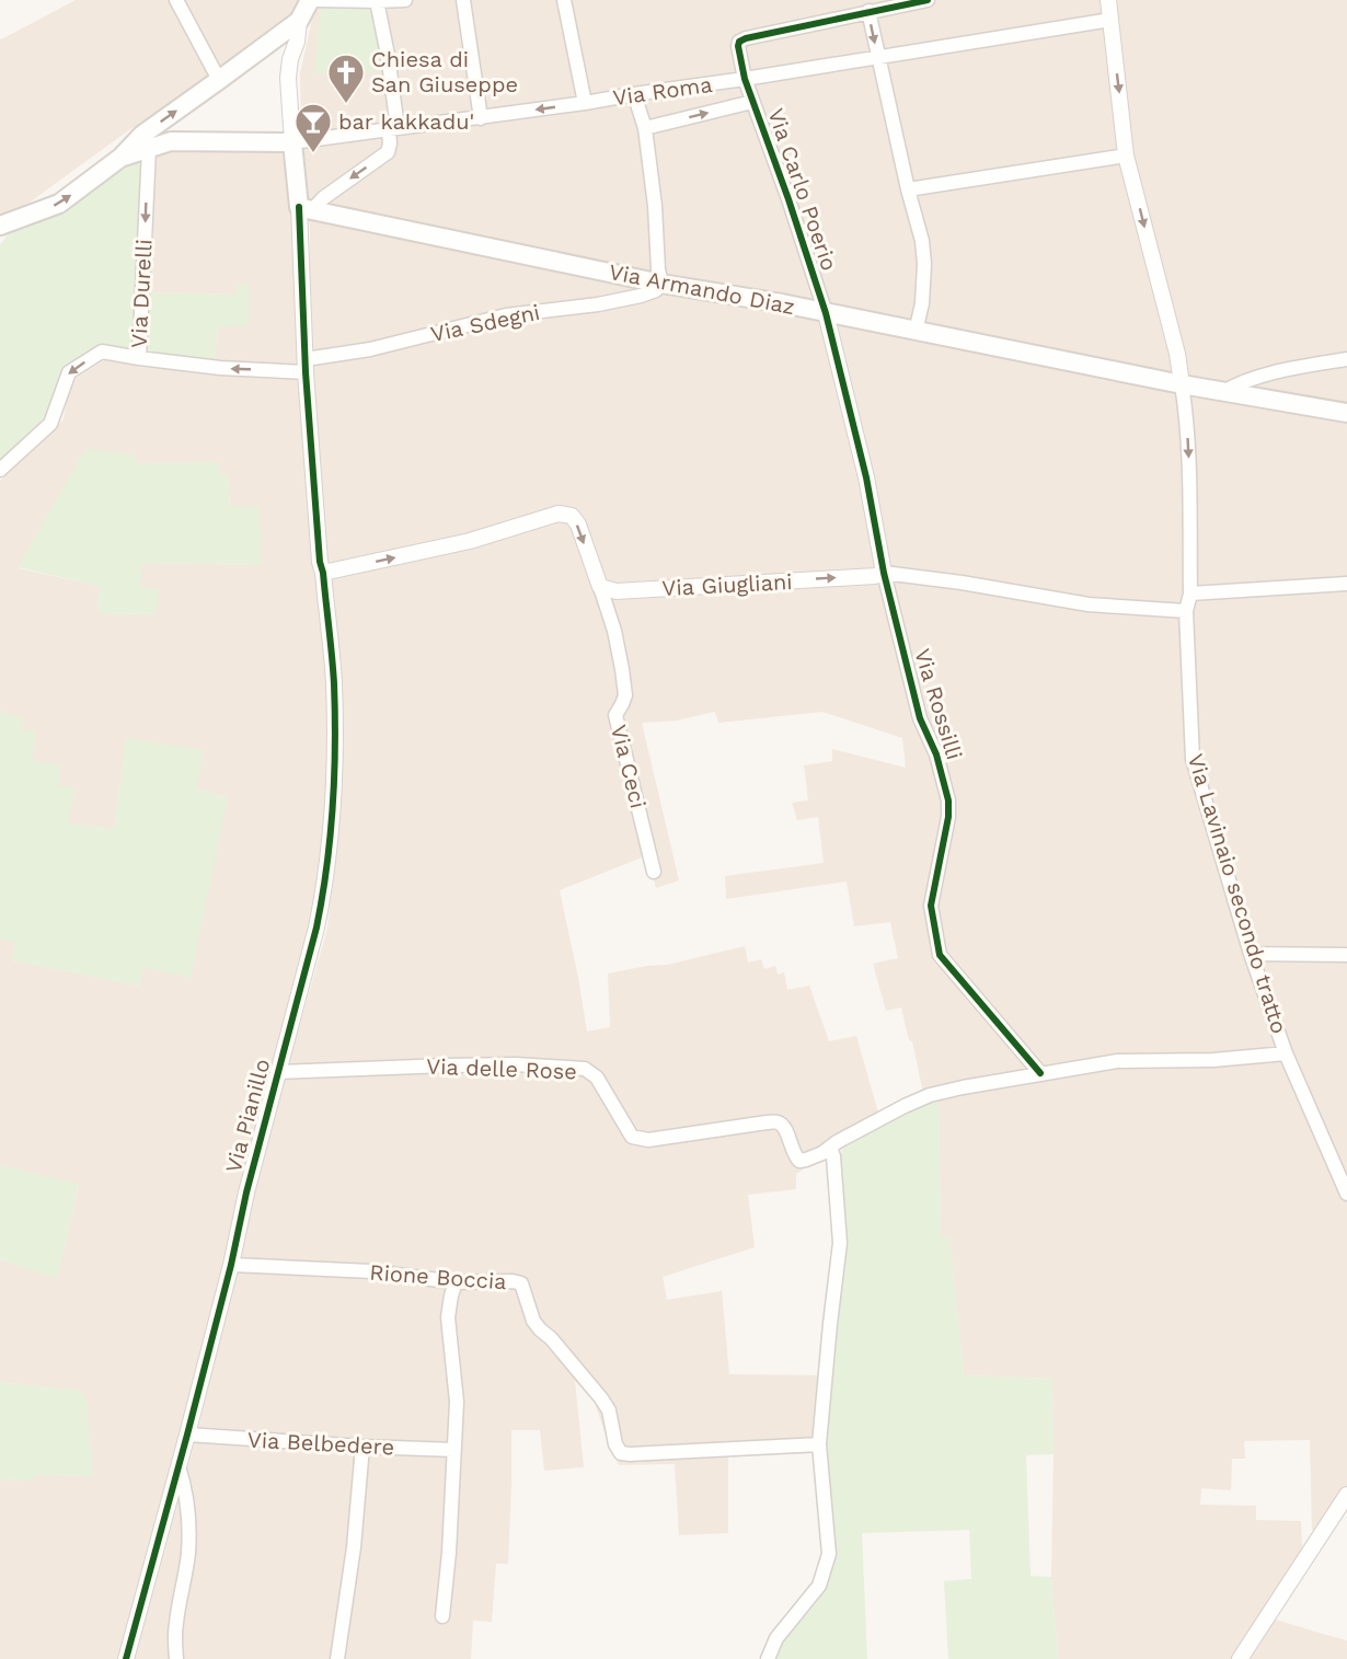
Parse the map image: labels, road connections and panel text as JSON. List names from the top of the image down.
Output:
{
  "streets": {
    "main road": ["Via Armando Diaz"],
    "street": [
      "Via Roma",
      "Via Carlo Poerio",
      "Via Durelli",
      "Via Sdegni",
      "Via Giugliani",
      "Via Rossilli",
      "Via Ceci",
      "Via Lavinaio secondo tratto",
      "Via delle Rose",
      "Via Pianillo",
      "Rione Boccia",
      "Via Belbedere"
    ]
  },
  "crossings": [
    ["Via Roma", "Via Carlo Poerio"],
    ["Via Carlo Poerio", "Via Armando Diaz"],
    ["Via Carlo Poerio", "Via Rossilli"],
    ["Via Armando Diaz", "Via Sdegni"],
    ["Via Armando Diaz", "Via Rossilli"],
    ["Via Armando Diaz", "Via Lavinaio secondo tratto"],
    ["Via Armando Diaz", "Via Pianillo"],
    ["Via Durelli", "Via Sdegni"],
    ["Via Sdegni", "Via Pianillo"],
    ["Via Giugliani", "Via Rossilli"],
    ["Via Giugliani", "Via Ceci"],
    ["Via Giugliani", "Via Lavinaio secondo tratto"],
    ["Via Rossilli", "Via delle Rose"],
    ["Via Lavinaio secondo tratto", "Via delle Rose"],
    ["Via delle Rose", "Via Pianillo"],
    ["Via Pianillo", "Rione Boccia"],
    ["Via Pianillo", "Via Belbedere"]
  ],
  "one_way": ["Via Durelli", "Via Giugliani"],
  "places": {
    "church": ["Chiesa di San Giuseppe"],
    "bar": ["bar kakkadu'"]
  }
}
